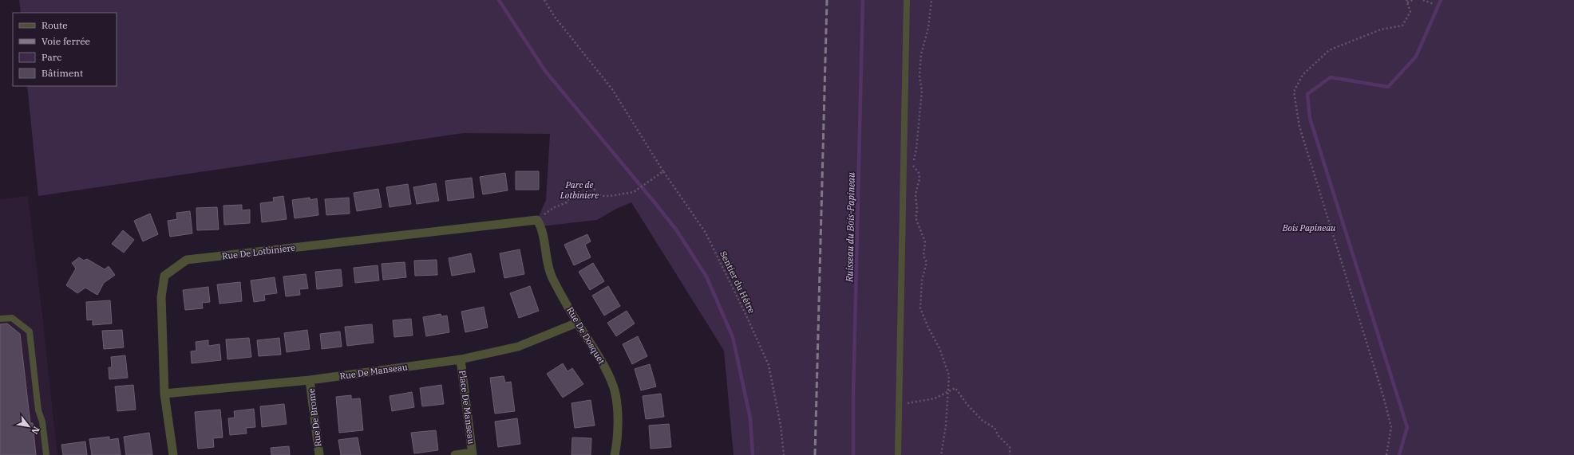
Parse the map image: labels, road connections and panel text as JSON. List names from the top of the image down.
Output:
{
  "streets": {
    "street": [
      "Rue De Lotbiniere",
      "Rue De Dosquet",
      "Rue De Manseau",
      "Place De Manseau",
      "Rue De Brome"
    ],
    "path": ["Sentier du Hêtre"]
  },
  "crossings": [
    ["Rue De Lotbiniere", "Rue De Dosquet"],
    ["Rue De Lotbiniere", "Rue De Manseau"],
    ["Rue De Dosquet", "Rue De Manseau"],
    ["Rue De Manseau", "Place De Manseau"],
    ["Rue De Manseau", "Rue De Brome"]
  ],
  "water": ["Ruisseau du Bois-Papineau"],
  "parks": ["Parc de Lotbiniere", "Bois Papineau"],
  "legend": [
    "Route",
    "Voie ferrée",
    "Parc",
    "Bâtiment"
  ],
  "north": "bottom right"
}
